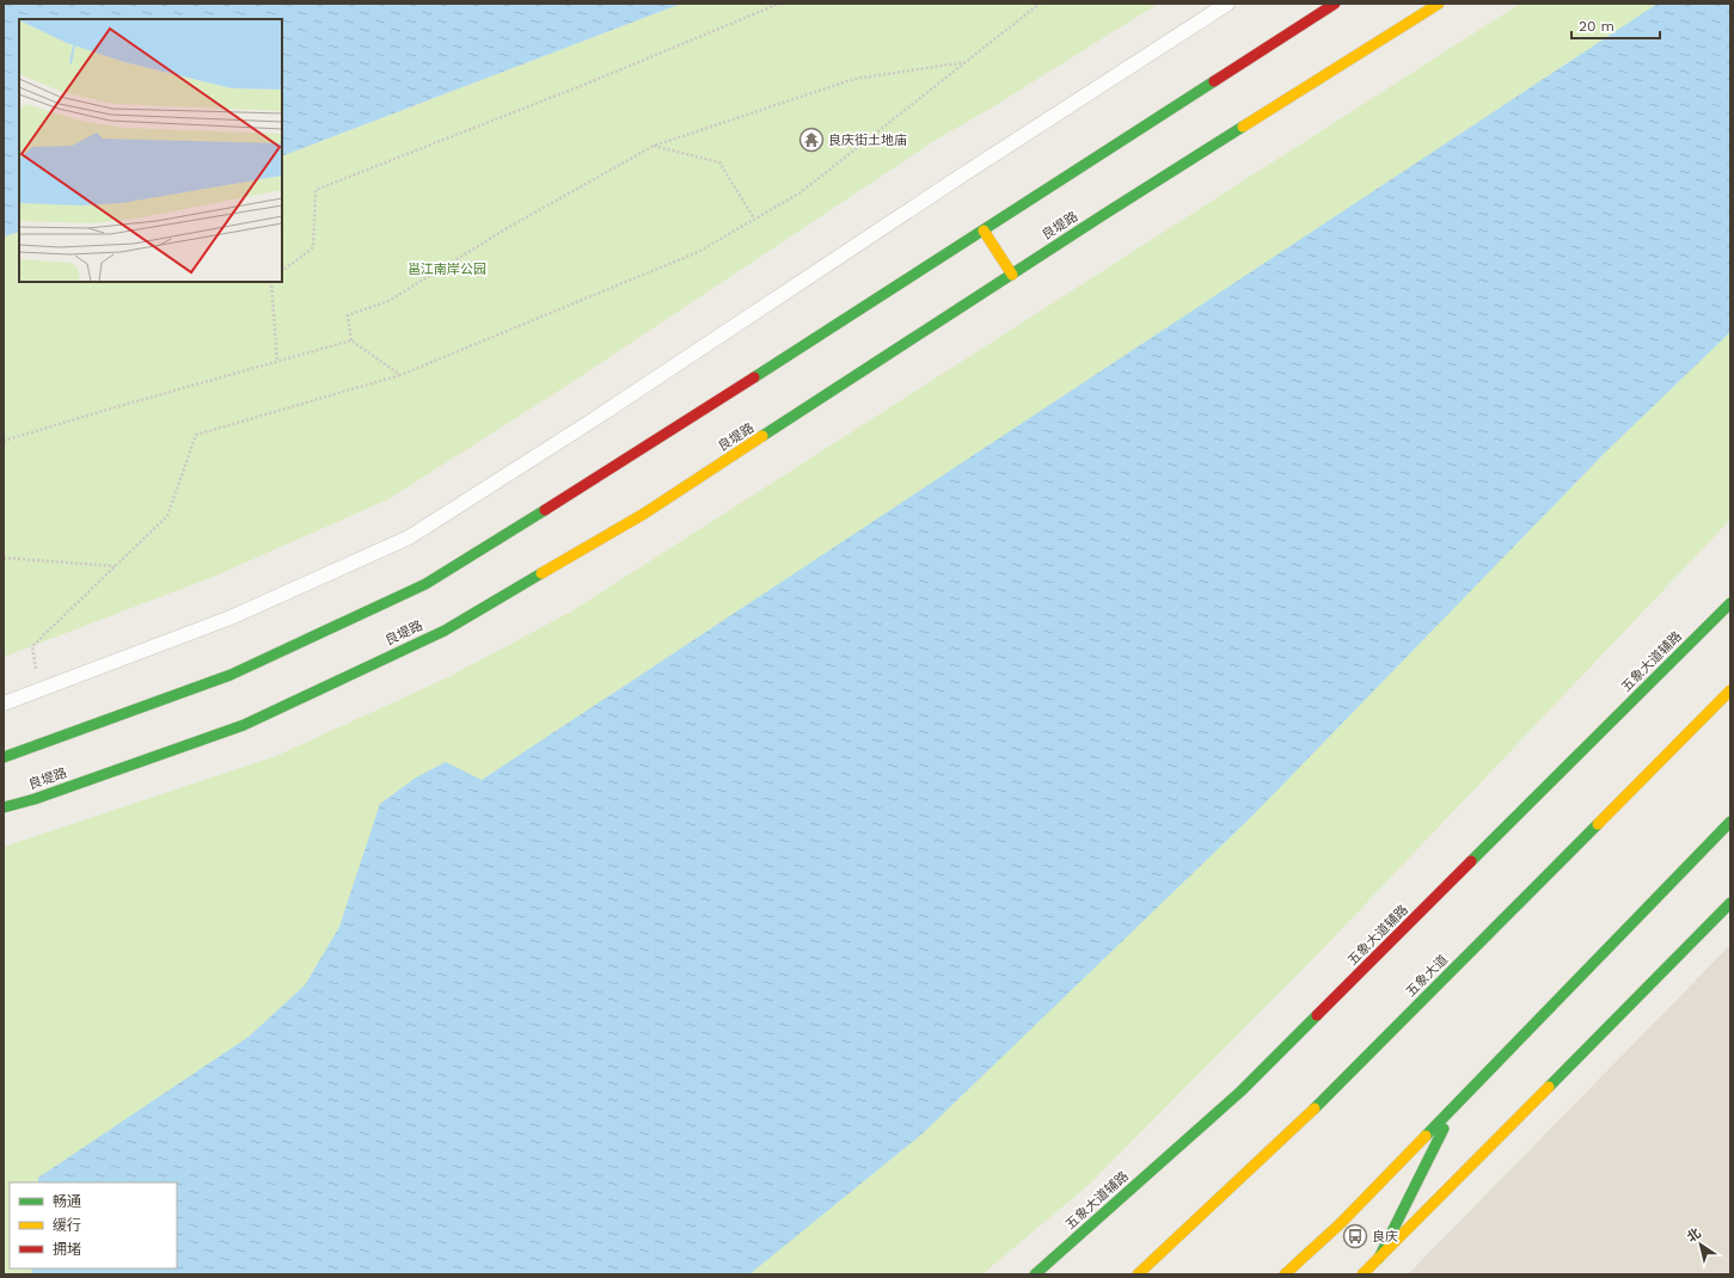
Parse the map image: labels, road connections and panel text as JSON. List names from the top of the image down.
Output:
{
  "streets": {
    "main road": ["良堤路", "五象大道辅路", "五象大道"]
  },
  "parks": ["邕江南岸公园"],
  "places": {
    "temple": ["良庆街土地庙"],
    "bus stop": ["良庆"]
  },
  "legend": ["畅通", "缓行", "拥堵"],
  "scale_bar": "20 m",
  "north": "top left"
}
